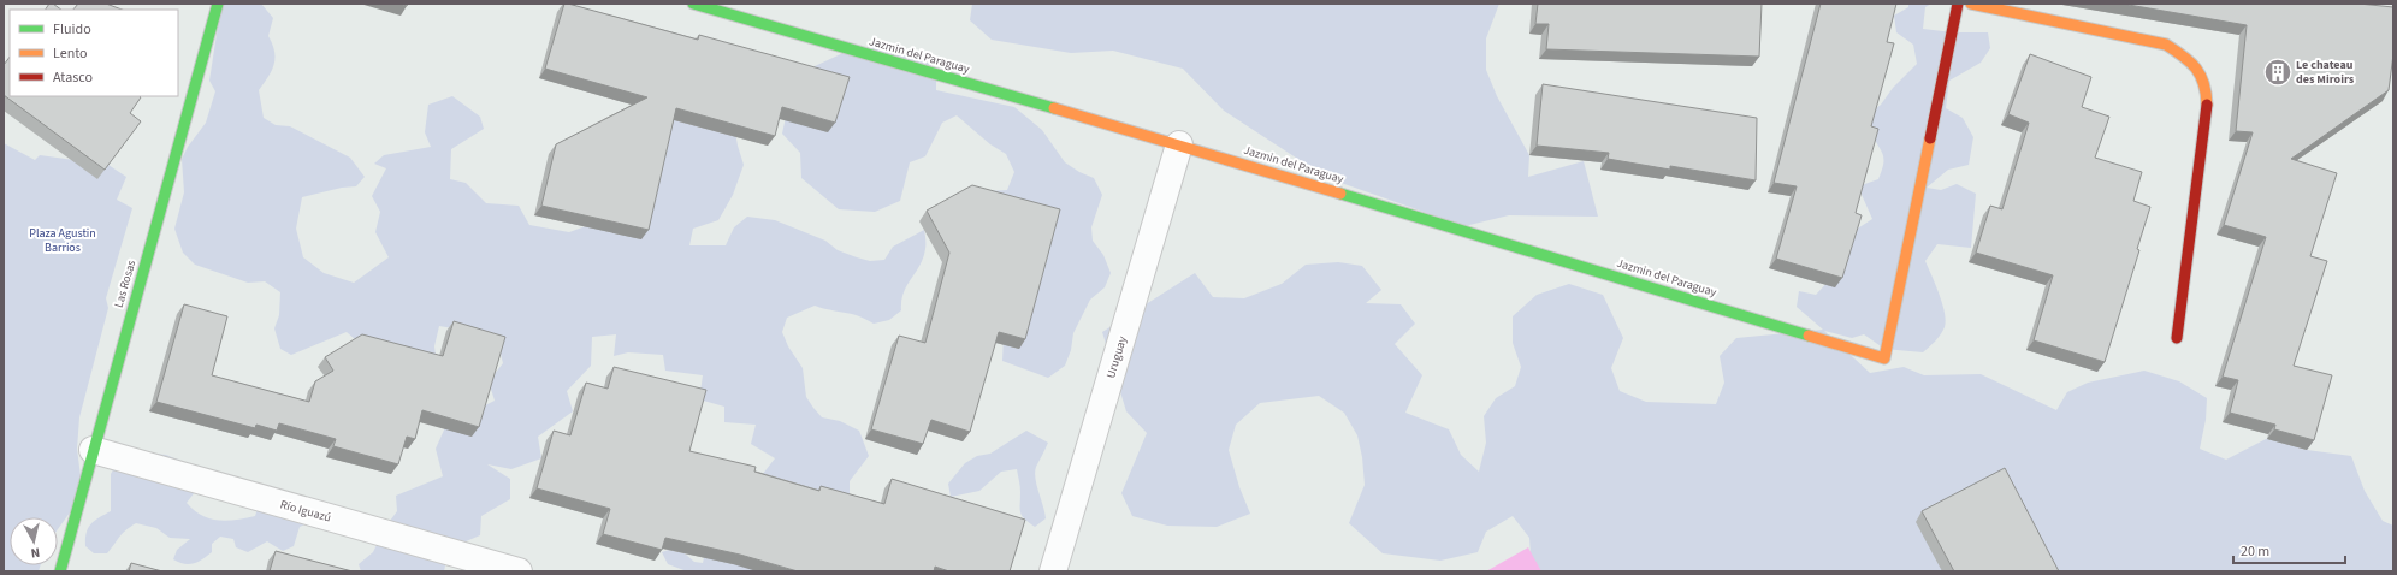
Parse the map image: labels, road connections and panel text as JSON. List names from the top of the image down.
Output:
{
  "streets": {
    "street": [
      "Jazmin del Paraguay",
      "Las Rosas",
      "Uruguay",
      "Río Iguazú"
    ]
  },
  "crossings": [
    ["Jazmin del Paraguay", "Uruguay"],
    ["Las Rosas", "Río Iguazú"]
  ],
  "parks": ["Plaza Agustin Barrios"],
  "places": {
    "building": ["Le chateau des Miroirs"]
  },
  "legend": ["Fluido", "Lento", "Atasco"],
  "scale_bar": "20 m",
  "north": "bottom"
}
